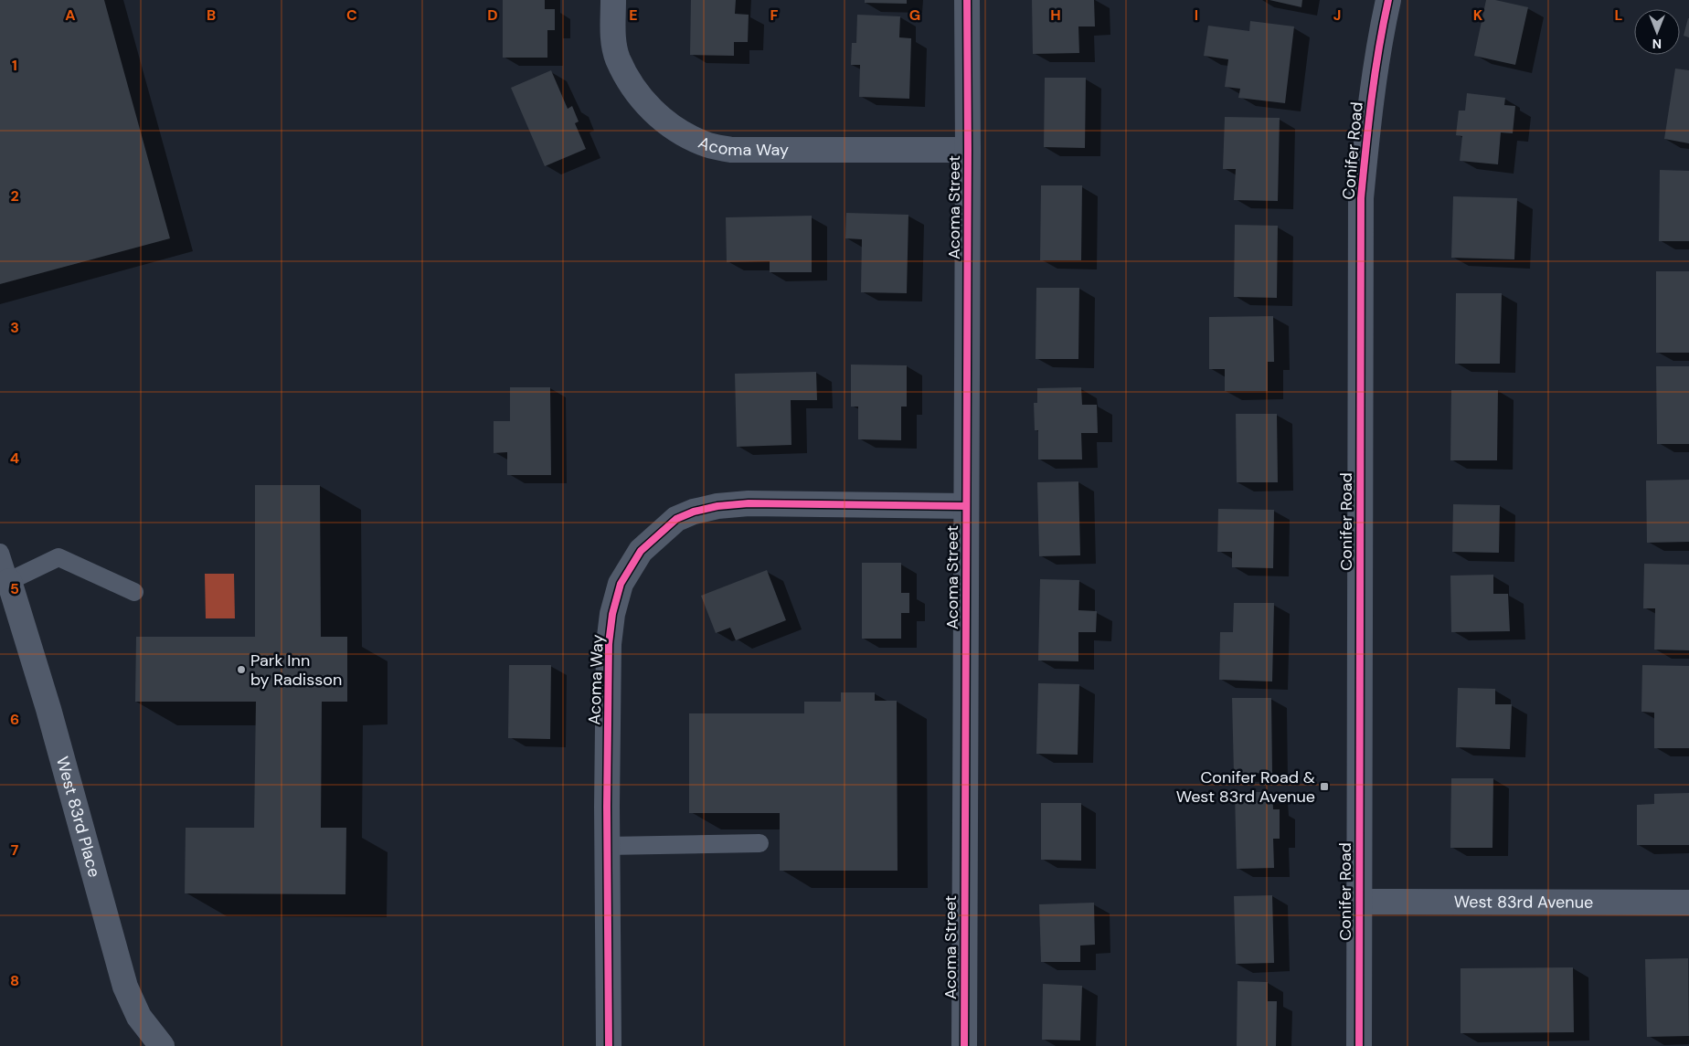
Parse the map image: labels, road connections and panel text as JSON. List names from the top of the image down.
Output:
{
  "streets": {
    "street": [
      "Acoma Way",
      "Conifer Road",
      "Acoma Street",
      "West 83rd Place",
      "West 83rd Avenue"
    ]
  },
  "crossings": [
    ["Acoma Way", "Acoma Street"],
    ["Conifer Road", "West 83rd Avenue"]
  ],
  "places": {
    "other": ["Park Inn by Radisson"],
    "transit": ["Conifer Road & West 83rd Avenue"]
  },
  "north": "bottom",
  "grid": {
    "columns": [
      "A",
      "B",
      "C",
      "D",
      "E",
      "F",
      "G",
      "H",
      "I",
      "J",
      "K",
      "L"
    ],
    "rows": [
      "1",
      "2",
      "3",
      "4",
      "5",
      "6",
      "7",
      "8"
    ]
  }
}
